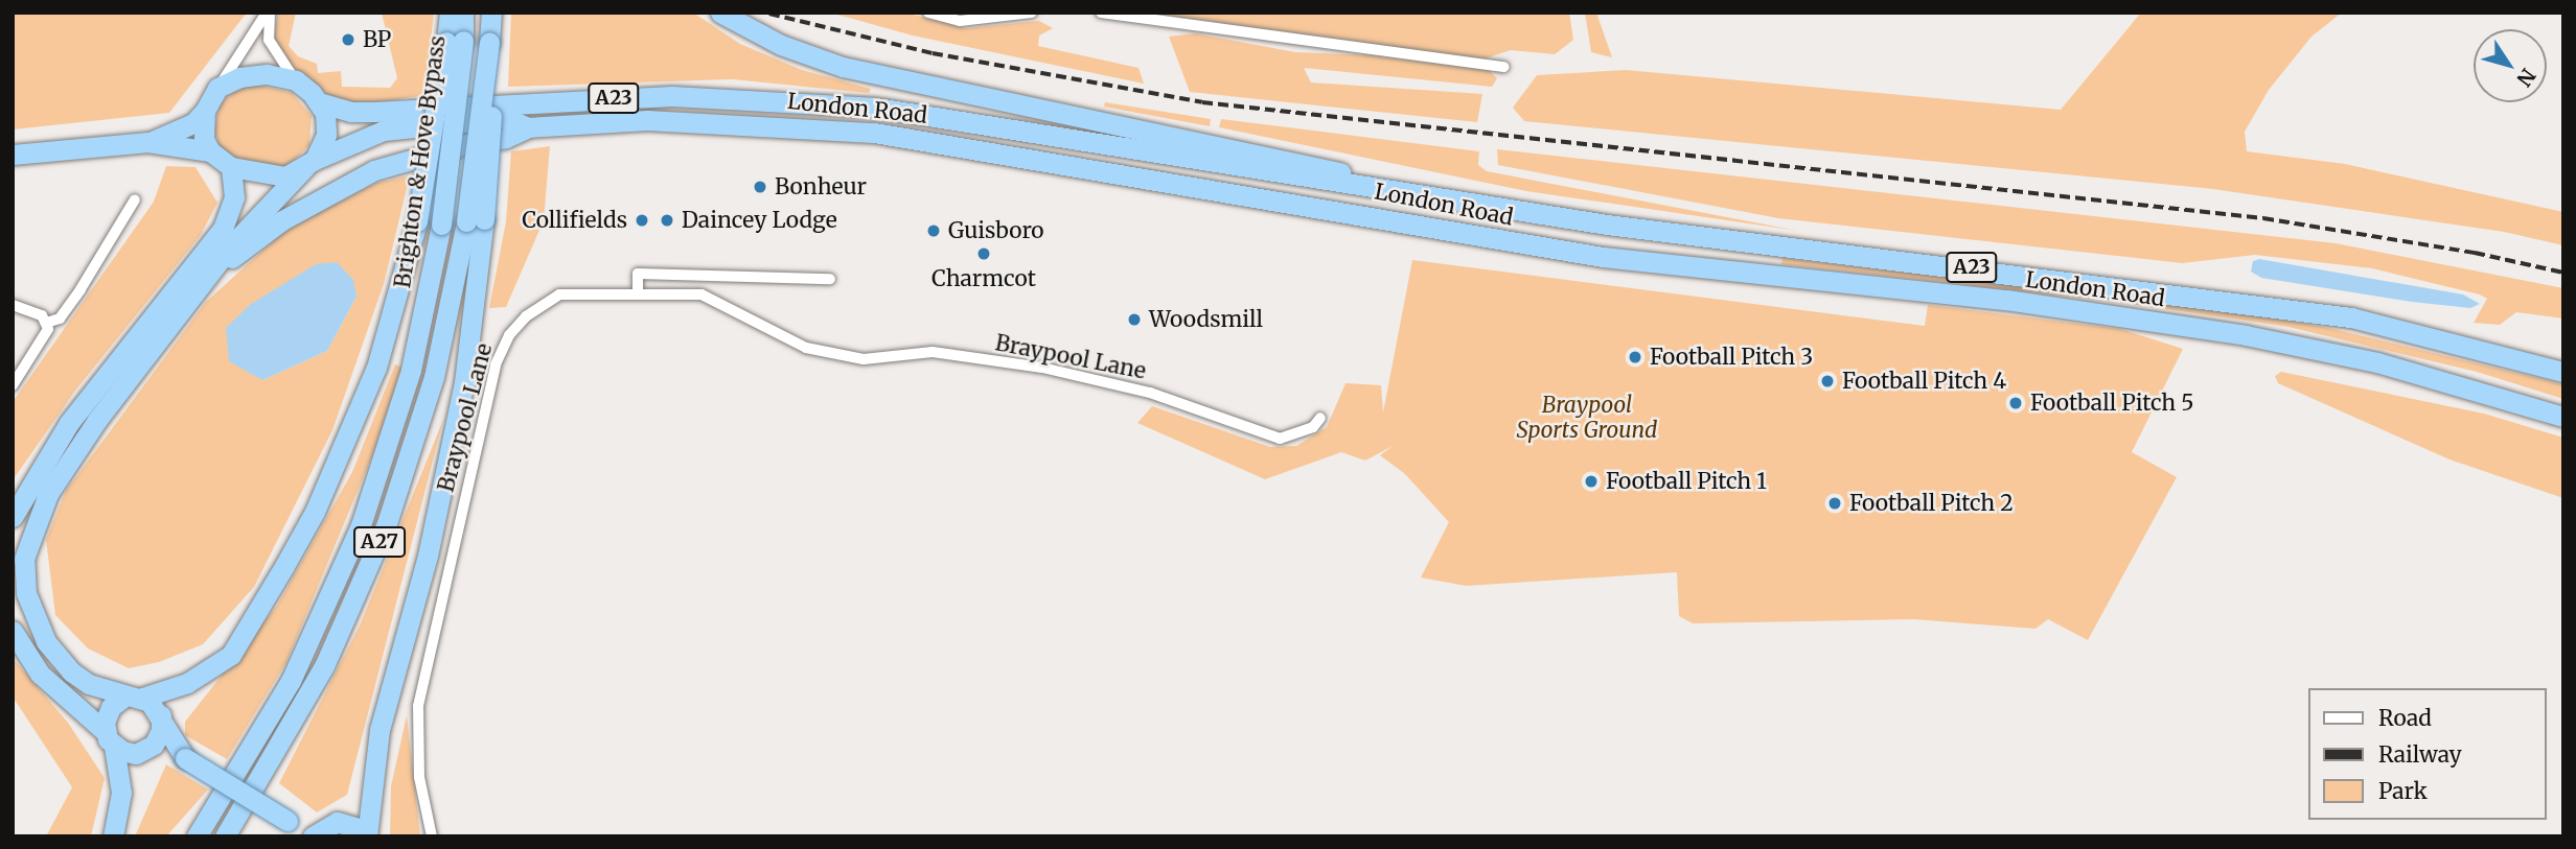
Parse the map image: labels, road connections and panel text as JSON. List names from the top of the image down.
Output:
{
  "streets": {
    "highway": [
      "A23",
      "London Road",
      "Brighton & Hove Bypass",
      "A27"
    ],
    "street": ["Braypool Lane"]
  },
  "crossings": [
    ["Brighton & Hove Bypass", "A27"]
  ],
  "parks": ["Braypool Sports Ground"],
  "places": [
    "BP",
    "Bonheur",
    "Collifields",
    "Daincey Lodge",
    "Guisboro",
    "Charmcot",
    "Woodsmill",
    "Football Pitch 3",
    "Football Pitch 4",
    "Football Pitch 5",
    "Football Pitch 1",
    "Football Pitch 2"
  ],
  "legend": ["Road", "Railway", "Park"],
  "north": "bottom right"
}
